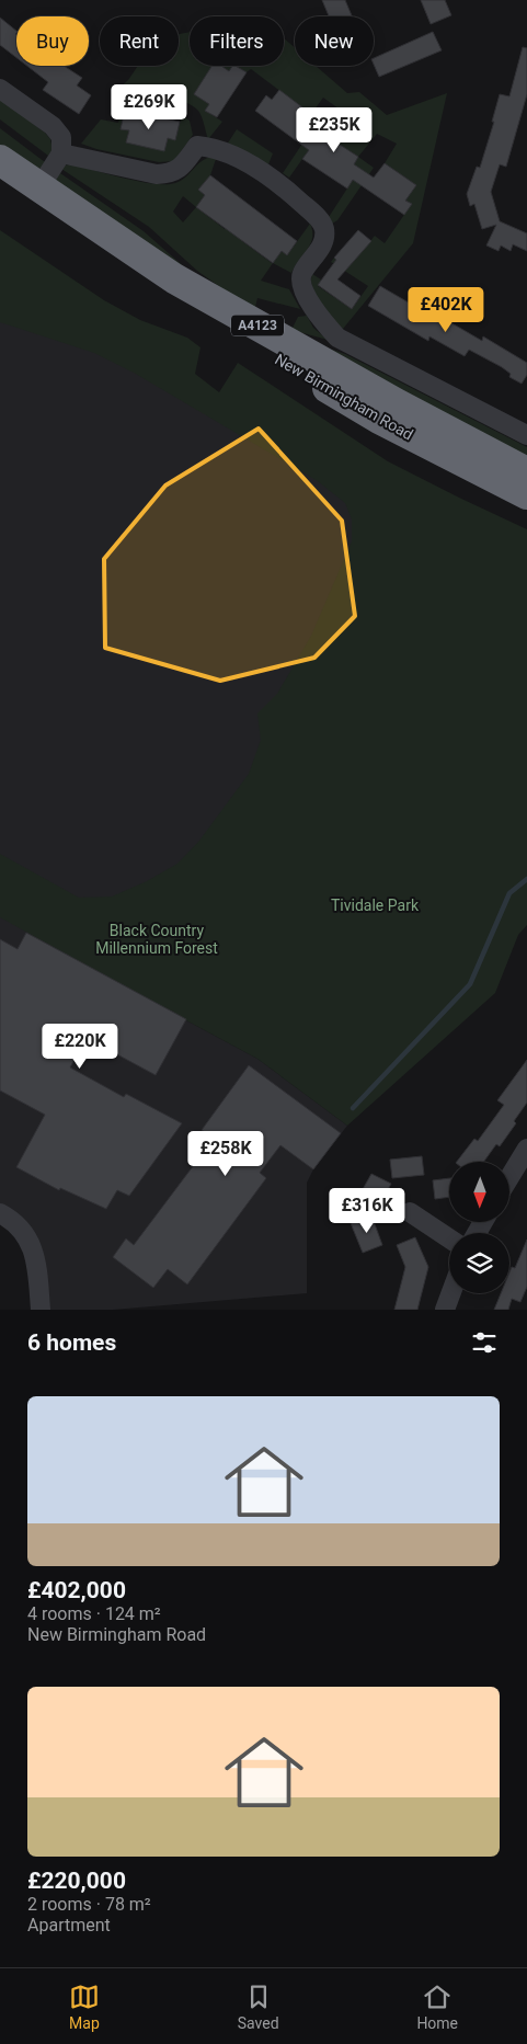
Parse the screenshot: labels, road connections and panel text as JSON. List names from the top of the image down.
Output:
{
  "streets": {
    "highway": ["A4123", "New Birmingham Road"]
  },
  "parks": ["Tividale Park", "Black Country Millennium Forest"],
  "north": "bottom",
  "page": {
    "chip": [
      "Buy",
      "Rent",
      "Filters",
      "New"
    ],
    "price": [
      "£269K",
      "£235K",
      "£402K",
      "£220K",
      "£258K",
      "£316K"
    ],
    "heading": "6 homes",
    "list": [
      {
        "name": "£402,000",
        "note": "4 rooms · 124 m² · New Birmingham Road"
      },
      {
        "name": "£220,000",
        "note": "2 rooms · 78 m² · Apartment"
      }
    ],
    "tabs": ["Map", "Saved", "Home"]
  }
}
